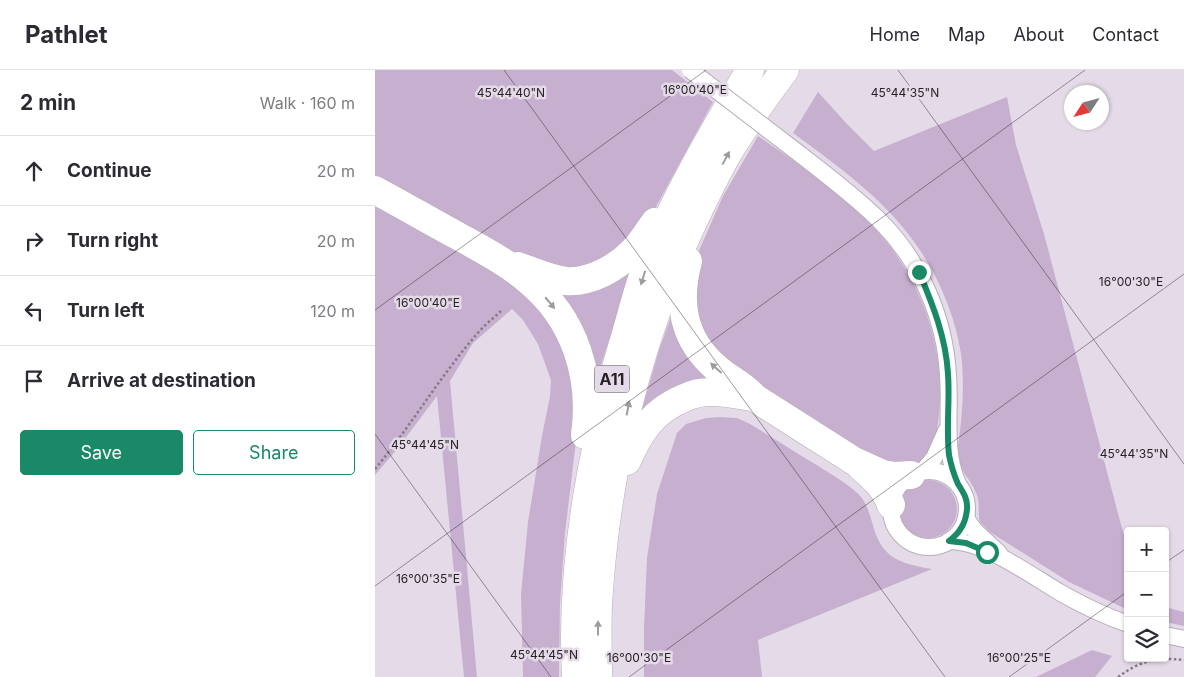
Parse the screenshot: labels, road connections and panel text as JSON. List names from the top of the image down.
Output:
{
  "streets": {
    "highway": ["A11"]
  },
  "north": "bottom left",
  "page": {
    "header": "Pathlet",
    "nav": [
      "Home",
      "Map",
      "About",
      "Contact"
    ],
    "heading": ["2 min", "Walk · 160 m"],
    "list": [
      ["Continue", "20 m"],
      ["Turn right", "20 m"],
      ["Turn left", "120 m"],
      "Arrive at destination"
    ],
    "buttons": ["Save", "Share"],
    "map_buttons": ["+", "−"]
  },
  "coordinates": [
    "16°00'40\"E",
    "45°44'40\"N",
    "45°44'35\"N",
    "16°00'30\"E",
    "45°44'45\"N",
    "16°00'35\"E",
    "16°00'25\"E"
  ]
}
